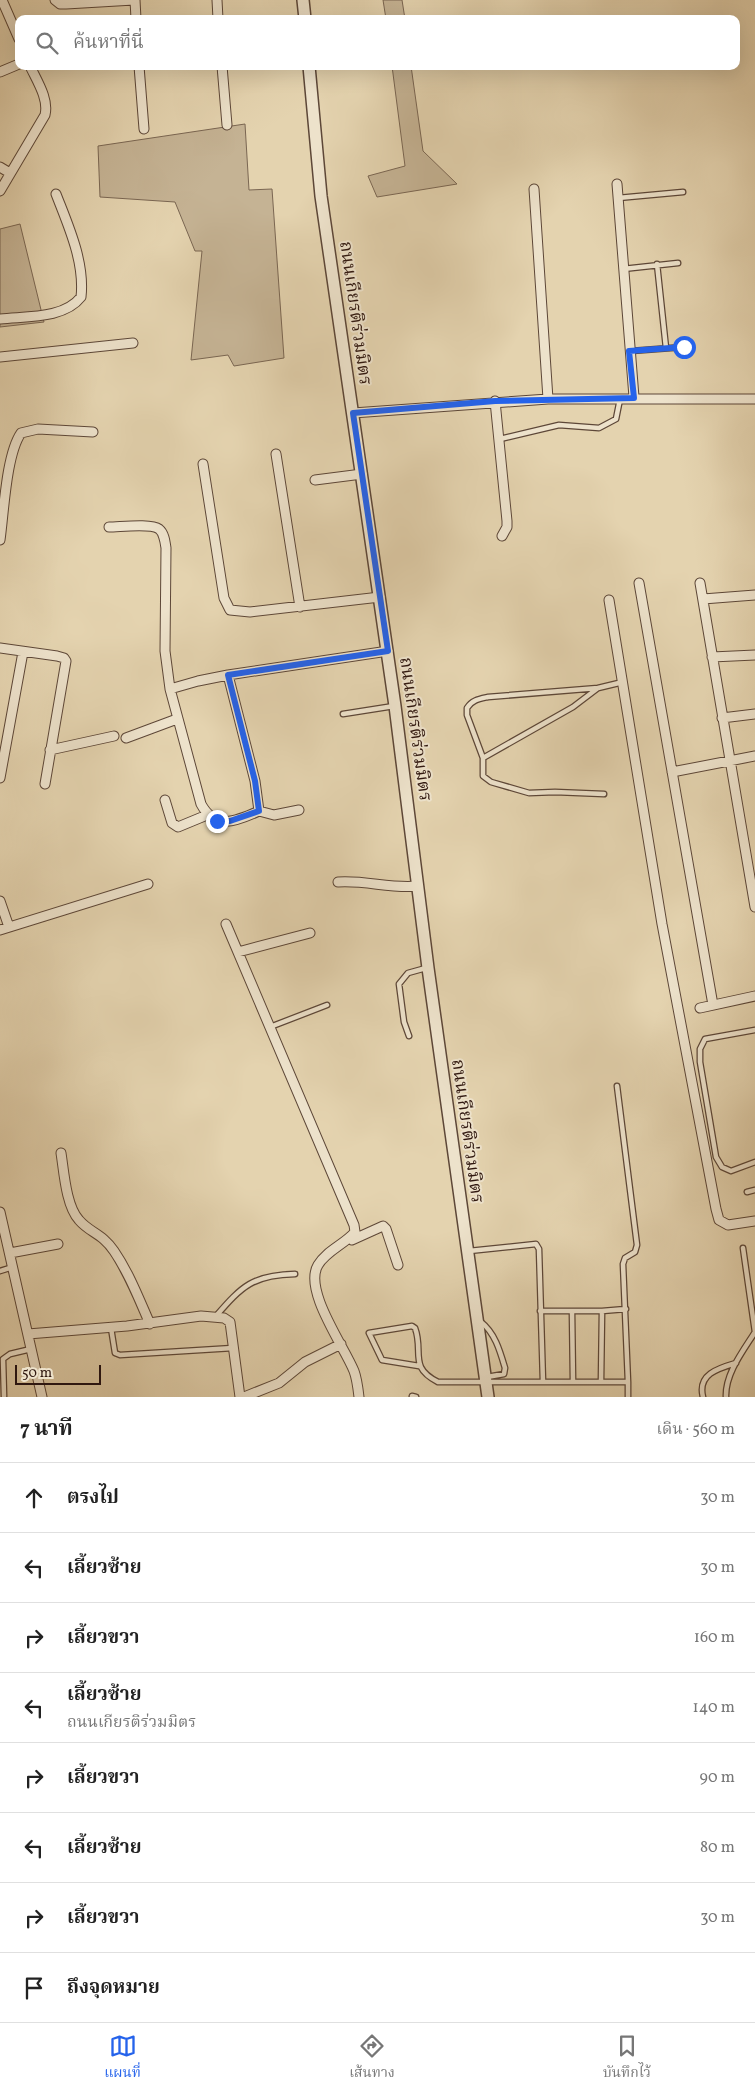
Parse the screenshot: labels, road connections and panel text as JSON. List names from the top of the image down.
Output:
{
  "streets": {
    "street": ["ถนนเกียรติร่วมมิตร"]
  },
  "scale_bar": "50 m",
  "page": {
    "search": "ค้นหาที่นี่",
    "scale": "50 m",
    "heading": ["7 นาที", "เดิน · 560 m"],
    "list": [
      ["ตรงไป", "30 m"],
      ["เลี้ยวซ้าย", "30 m"],
      ["เลี้ยวขวา", "160 m"],
      ["เลี้ยวซ้าย", "ถนนเกียรติร่วมมิตร", "140 m"],
      ["เลี้ยวขวา", "90 m"],
      ["เลี้ยวซ้าย", "80 m"],
      ["เลี้ยวขวา", "30 m"],
      "ถึงจุดหมาย"
    ],
    "nav": ["แผนที่", "เส้นทาง", "บันทึกไว้"]
  }
}
